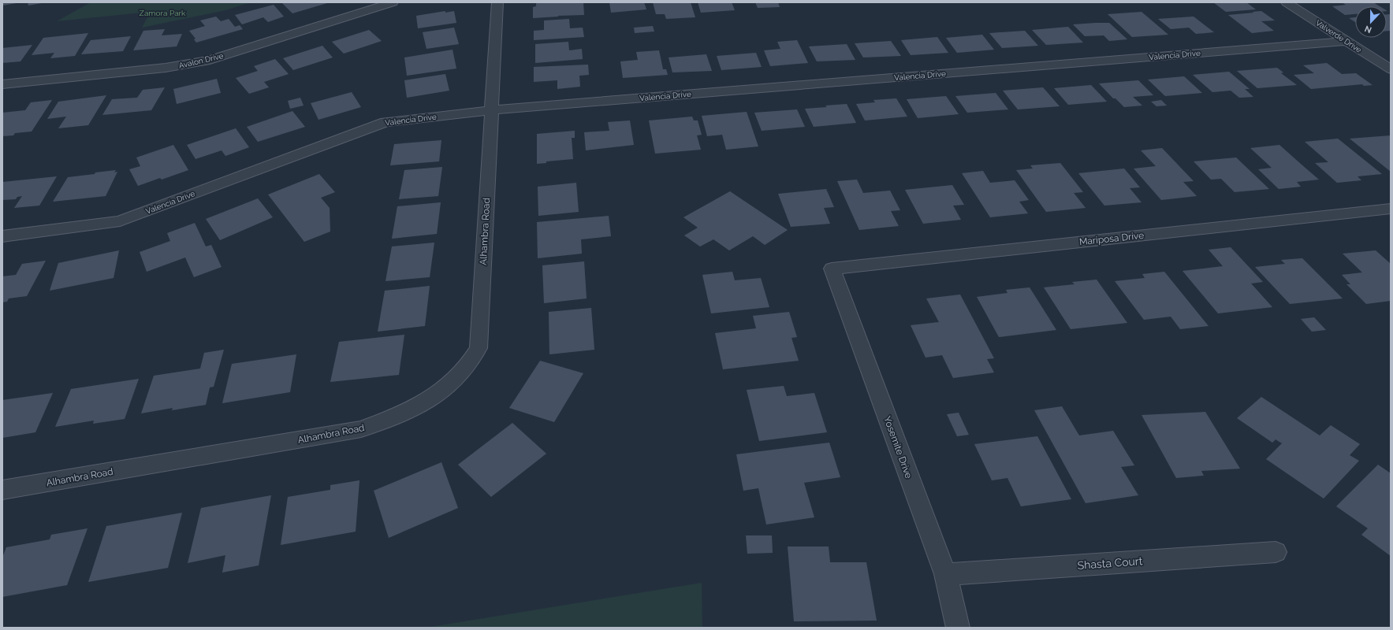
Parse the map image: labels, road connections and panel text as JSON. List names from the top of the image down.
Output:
{
  "streets": {
    "street": [
      "Valverde Drive",
      "Valencia Drive",
      "Avalon Drive",
      "Alhambra Road",
      "Mariposa Drive",
      "Yosemite Drive",
      "Shasta Court"
    ]
  },
  "crossings": [
    ["Valverde Drive", "Valencia Drive"],
    ["Valencia Drive", "Alhambra Road"],
    ["Mariposa Drive", "Yosemite Drive"],
    ["Yosemite Drive", "Shasta Court"]
  ],
  "parks": ["Zamora Park"],
  "north": "bottom"
}
